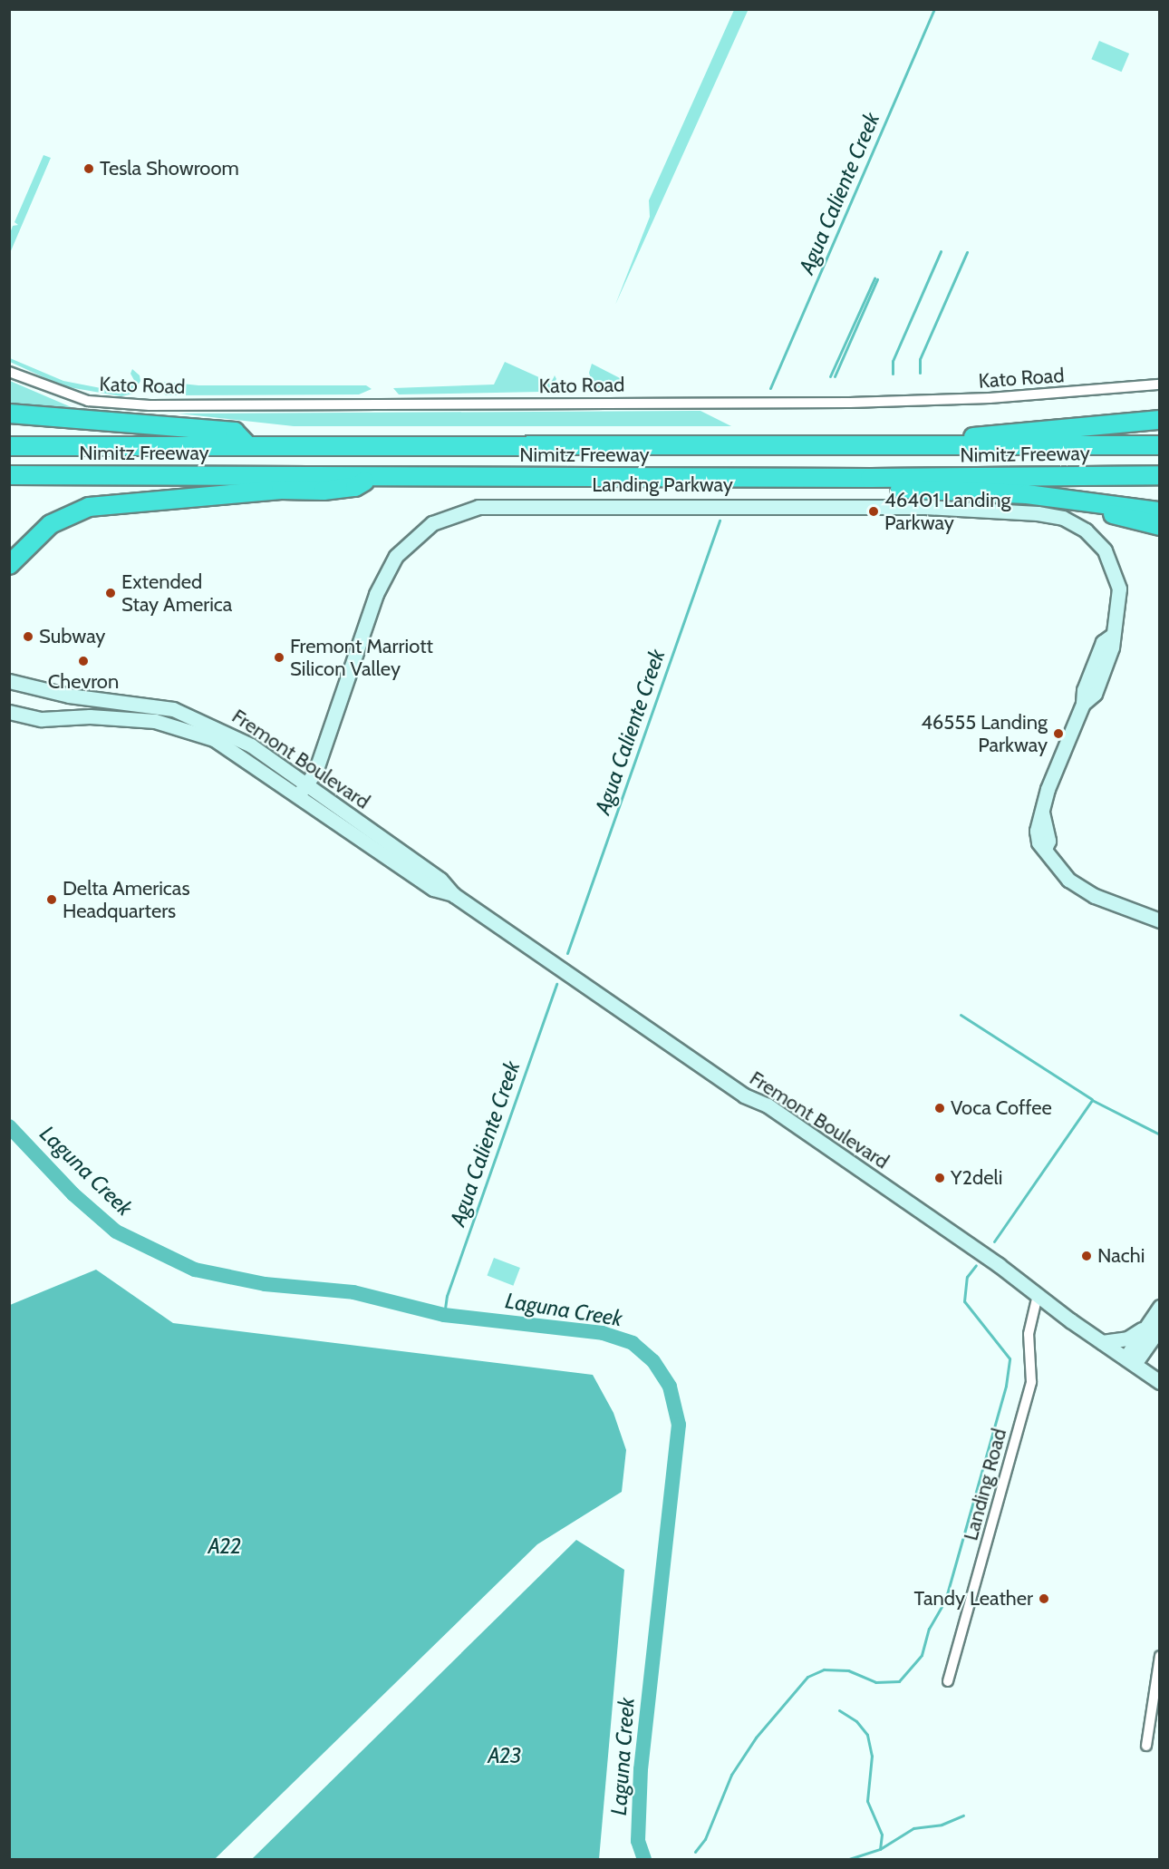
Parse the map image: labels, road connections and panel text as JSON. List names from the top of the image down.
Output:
{
  "streets": {
    "highway": ["Nimitz Freeway"],
    "main road": ["Landing Parkway", "Fremont Boulevard"],
    "street": ["Kato Road", "Landing Road"]
  },
  "crossings": [
    ["Landing Parkway", "Fremont Boulevard"],
    ["Fremont Boulevard", "Landing Road"]
  ],
  "water": [
    "Agua Caliente Creek",
    "Laguna Creek",
    "A22",
    "A23"
  ],
  "places": [
    "Tesla Showroom",
    "46401 Landing Parkway",
    "Extended Stay America",
    "Subway",
    "Fremont Marriott Silicon Valley",
    "Chevron",
    "46555 Landing Parkway",
    "Delta Americas Headquarters",
    "Voca Coffee",
    "Y2deli",
    "Nachi",
    "Tandy Leather"
  ]
}
